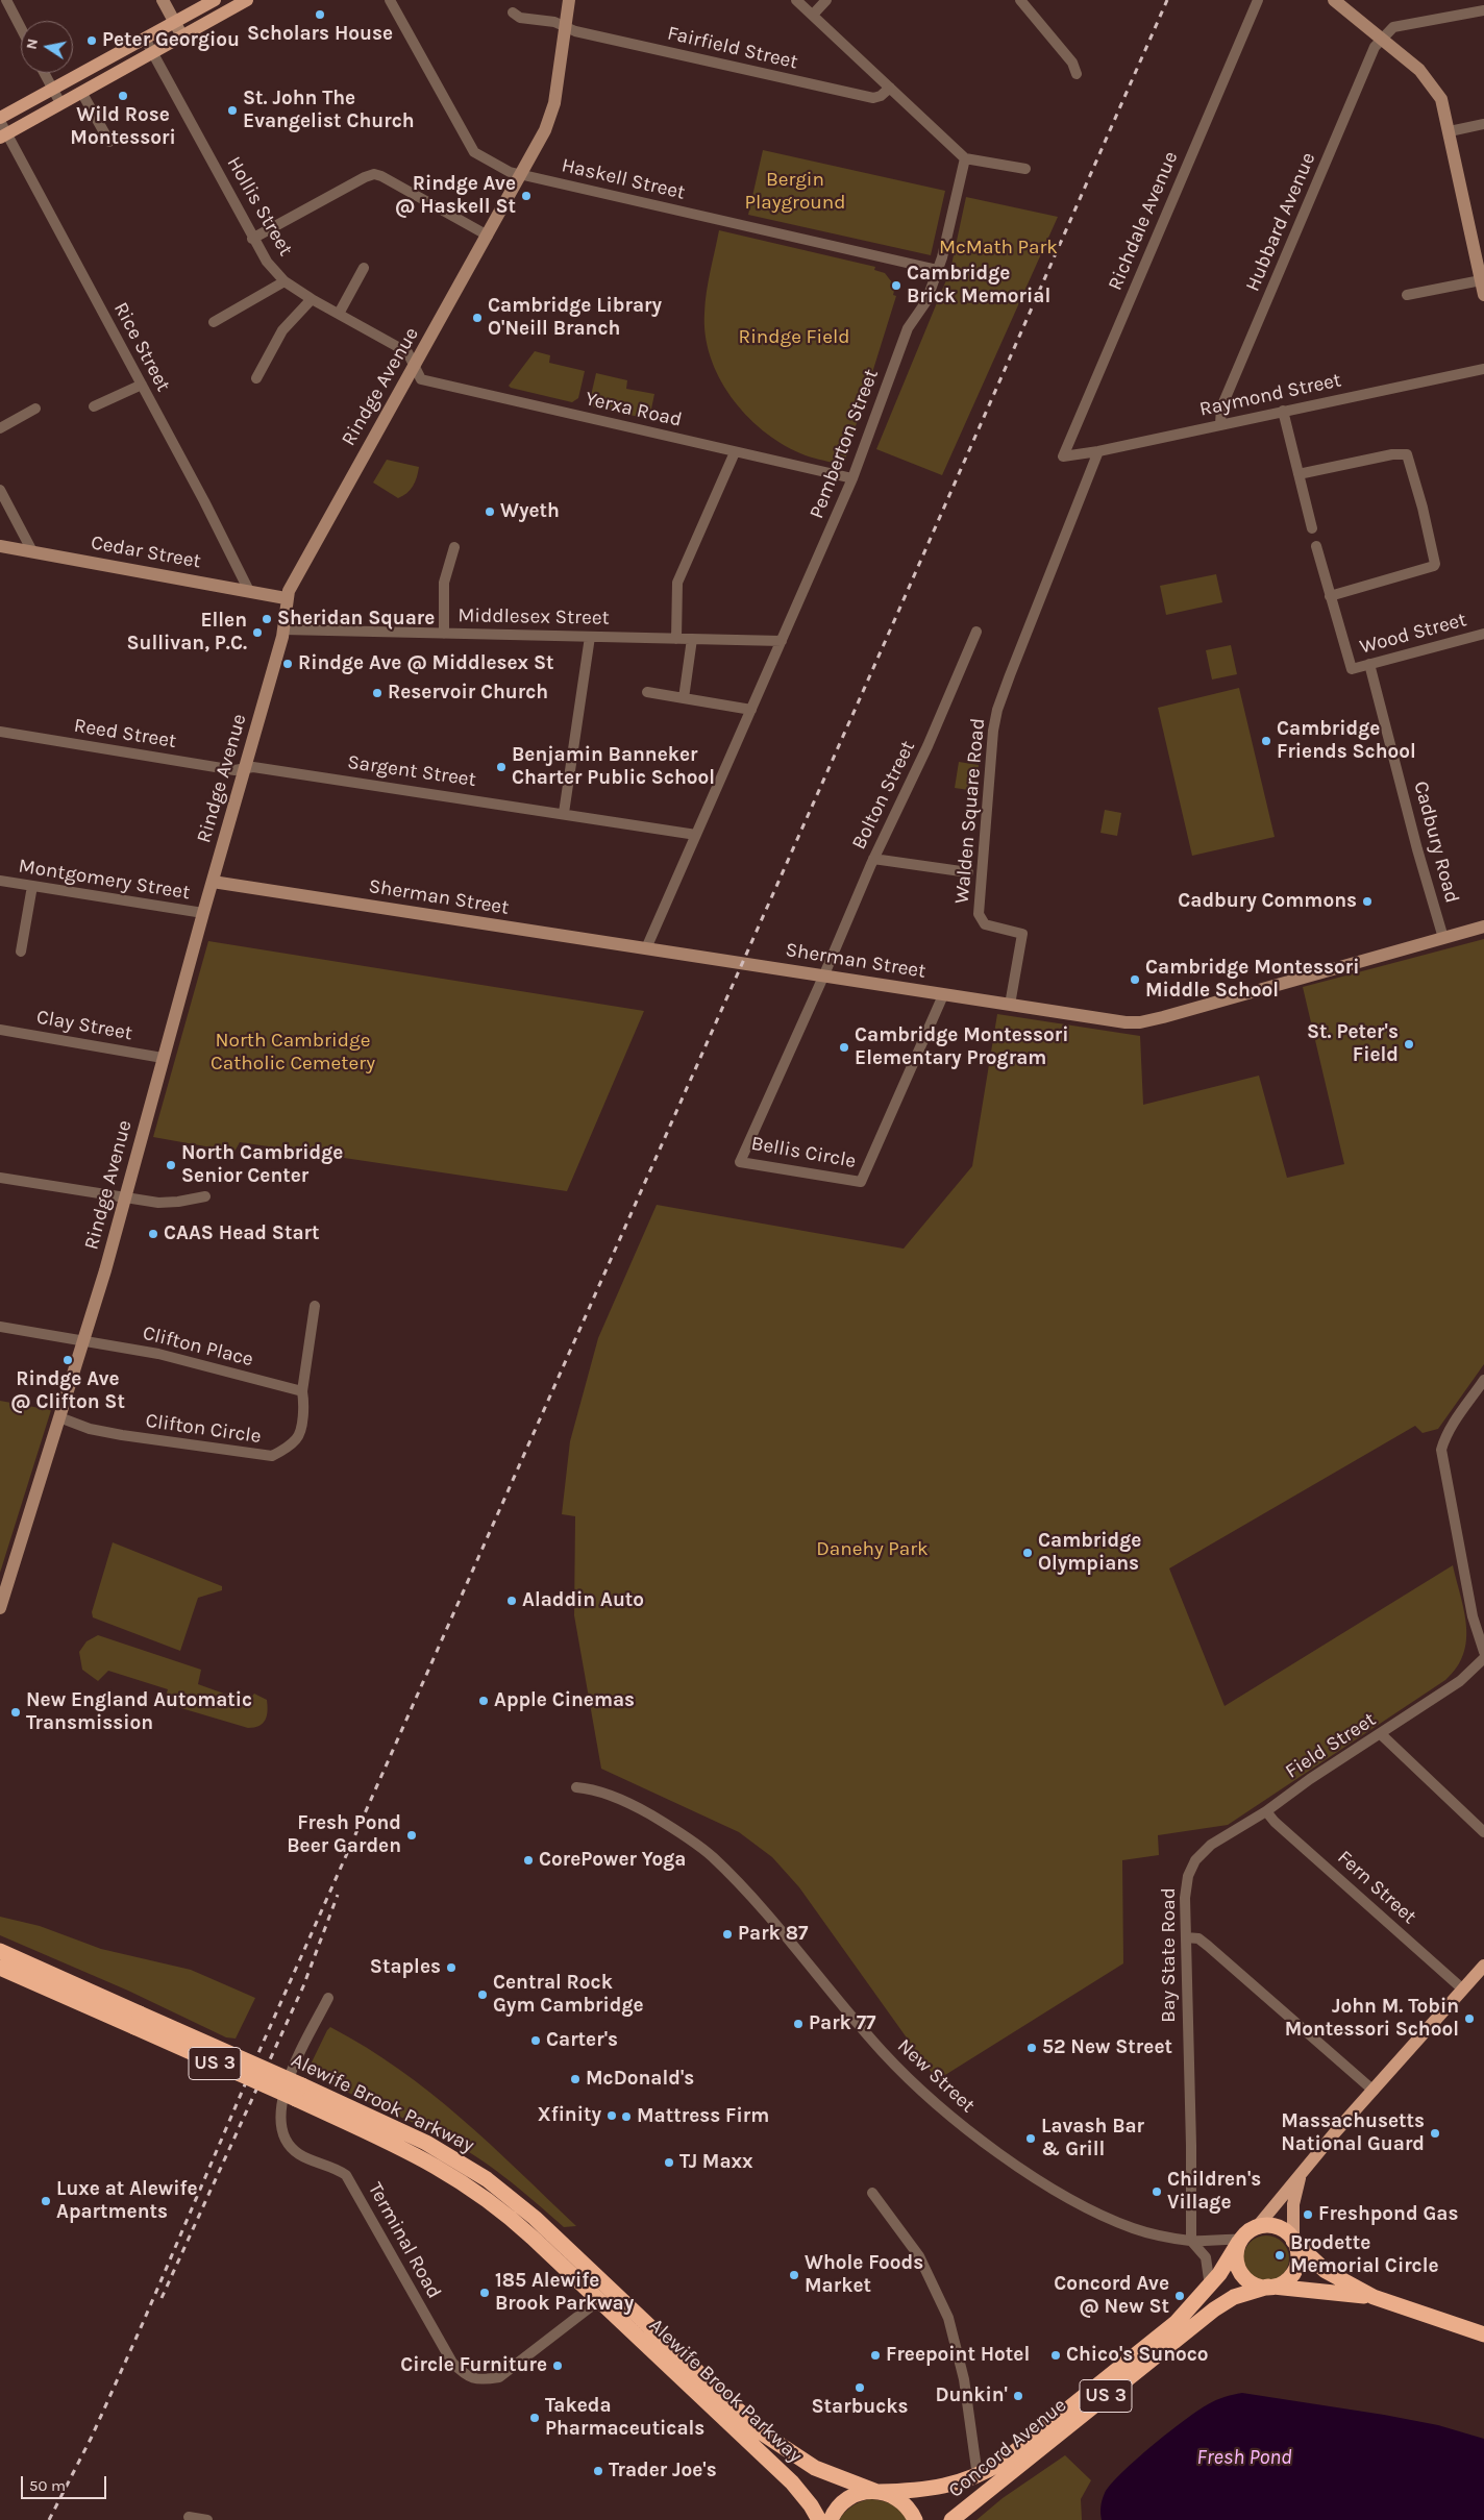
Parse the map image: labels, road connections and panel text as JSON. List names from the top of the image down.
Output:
{
  "streets": {
    "highway": ["US 3", "Alewife Brook Parkway", "Concord Avenue"],
    "street": [
      "Fairfield Street",
      "Haskell Street",
      "Hollis Street",
      "Richdale Avenue",
      "Hubbard Avenue",
      "Rice Street",
      "Rindge Avenue",
      "Raymond Street",
      "Yerxa Road",
      "Pemberton Street",
      "Cedar Street",
      "Middlesex Street",
      "Wood Street",
      "Reed Street",
      "Sargent Street",
      "Bolton Street",
      "Walden Square Road",
      "Cadbury Road",
      "Montgomery Street",
      "Sherman Street",
      "Clay Street",
      "Bellis Circle",
      "Clifton Place",
      "Clifton Circle",
      "Field Street",
      "Fern Street",
      "Bay State Road",
      "New Street",
      "Terminal Road"
    ]
  },
  "crossings": [
    ["Fairfield Street", "Rindge Avenue"],
    ["Haskell Street", "Rindge Avenue"],
    ["Haskell Street", "Pemberton Street"],
    ["Hollis Street", "Rindge Avenue"],
    ["Hollis Street", "Yerxa Road"],
    ["Richdale Avenue", "Raymond Street"],
    ["Hubbard Avenue", "Raymond Street"],
    ["Rice Street", "Cedar Street"],
    ["Rindge Avenue", "Yerxa Road"],
    ["Rindge Avenue", "Cedar Street"],
    ["Rindge Avenue", "Middlesex Street"],
    ["Rindge Avenue", "Reed Street"],
    ["Rindge Avenue", "Sargent Street"],
    ["Rindge Avenue", "Montgomery Street"],
    ["Rindge Avenue", "Sherman Street"],
    ["Rindge Avenue", "Clay Street"],
    ["Rindge Avenue", "Clifton Place"],
    ["Rindge Avenue", "Clifton Circle"],
    ["Raymond Street", "Walden Square Road"],
    ["Yerxa Road", "Pemberton Street"],
    ["Pemberton Street", "Middlesex Street"],
    ["Pemberton Street", "Sargent Street"],
    ["Pemberton Street", "Sherman Street"],
    ["Wood Street", "Cadbury Road"],
    ["Reed Street", "Sargent Street"],
    ["Bolton Street", "Sherman Street"],
    ["Bolton Street", "Bellis Circle"],
    ["Walden Square Road", "Sherman Street"],
    ["Cadbury Road", "Sherman Street"],
    ["Sherman Street", "Bellis Circle"],
    ["Clifton Place", "Clifton Circle"],
    ["Field Street", "Fern Street"],
    ["Field Street", "Bay State Road"],
    ["Bay State Road", "New Street"],
    ["US 3", "New Street"],
    ["US 3", "Concord Avenue"],
    ["New Street", "Concord Avenue"],
    ["Alewife Brook Parkway", "Terminal Road"],
    ["Alewife Brook Parkway", "Concord Avenue"]
  ],
  "water": ["Fresh Pond"],
  "parks": [
    "Bergin Playground",
    "McMath Park",
    "Rindge Field",
    "North Cambridge Catholic Cemetery",
    "Danehy Park"
  ],
  "places": [
    "Scholars House",
    "Peter Georgiou",
    "Wild Rose Montessori",
    "St. John The Evangelist Church",
    "Rindge Ave @ Haskell St",
    "Cambridge Brick Memorial",
    "Cambridge Library O'Neill Branch",
    "Wyeth",
    "Sheridan Square",
    "Ellen Sullivan, P.C.",
    "Rindge Ave @ Middlesex St",
    "Reservoir Church",
    "Cambridge Friends School",
    "Benjamin Banneker Charter Public School",
    "Cadbury Commons",
    "Cambridge Montessori Middle School",
    "St. Peter's Field",
    "Cambridge Montessori Elementary Program",
    "North Cambridge Senior Center",
    "CAAS Head Start",
    "Rindge Ave @ Clifton St",
    "Cambridge Olympians",
    "Aladdin Auto",
    "Apple Cinemas",
    "New England Automatic Transmission",
    "Fresh Pond Beer Garden",
    "CorePower Yoga",
    "Park 87",
    "Staples",
    "Central Rock Gym Cambridge",
    "John M. Tobin Montessori School",
    "Park 77",
    "Carter's",
    "52 New Street",
    "McDonald's",
    "Xfinity",
    "Mattress Firm",
    "Massachusetts National Guard",
    "Lavash Bar & Grill",
    "TJ Maxx",
    "Children's Village",
    "Luxe at Alewife Apartments",
    "Freshpond Gas",
    "Brodette Memorial Circle",
    "Whole Foods Market",
    "185 Alewife Brook Parkway",
    "Concord Ave @ New St",
    "Freepoint Hotel",
    "Chico's Sunoco",
    "Circle Furniture",
    "Starbucks",
    "Dunkin'",
    "Takeda Pharmaceuticals",
    "Trader Joe's"
  ],
  "scale_bar": "50 m",
  "north": "left"
}
